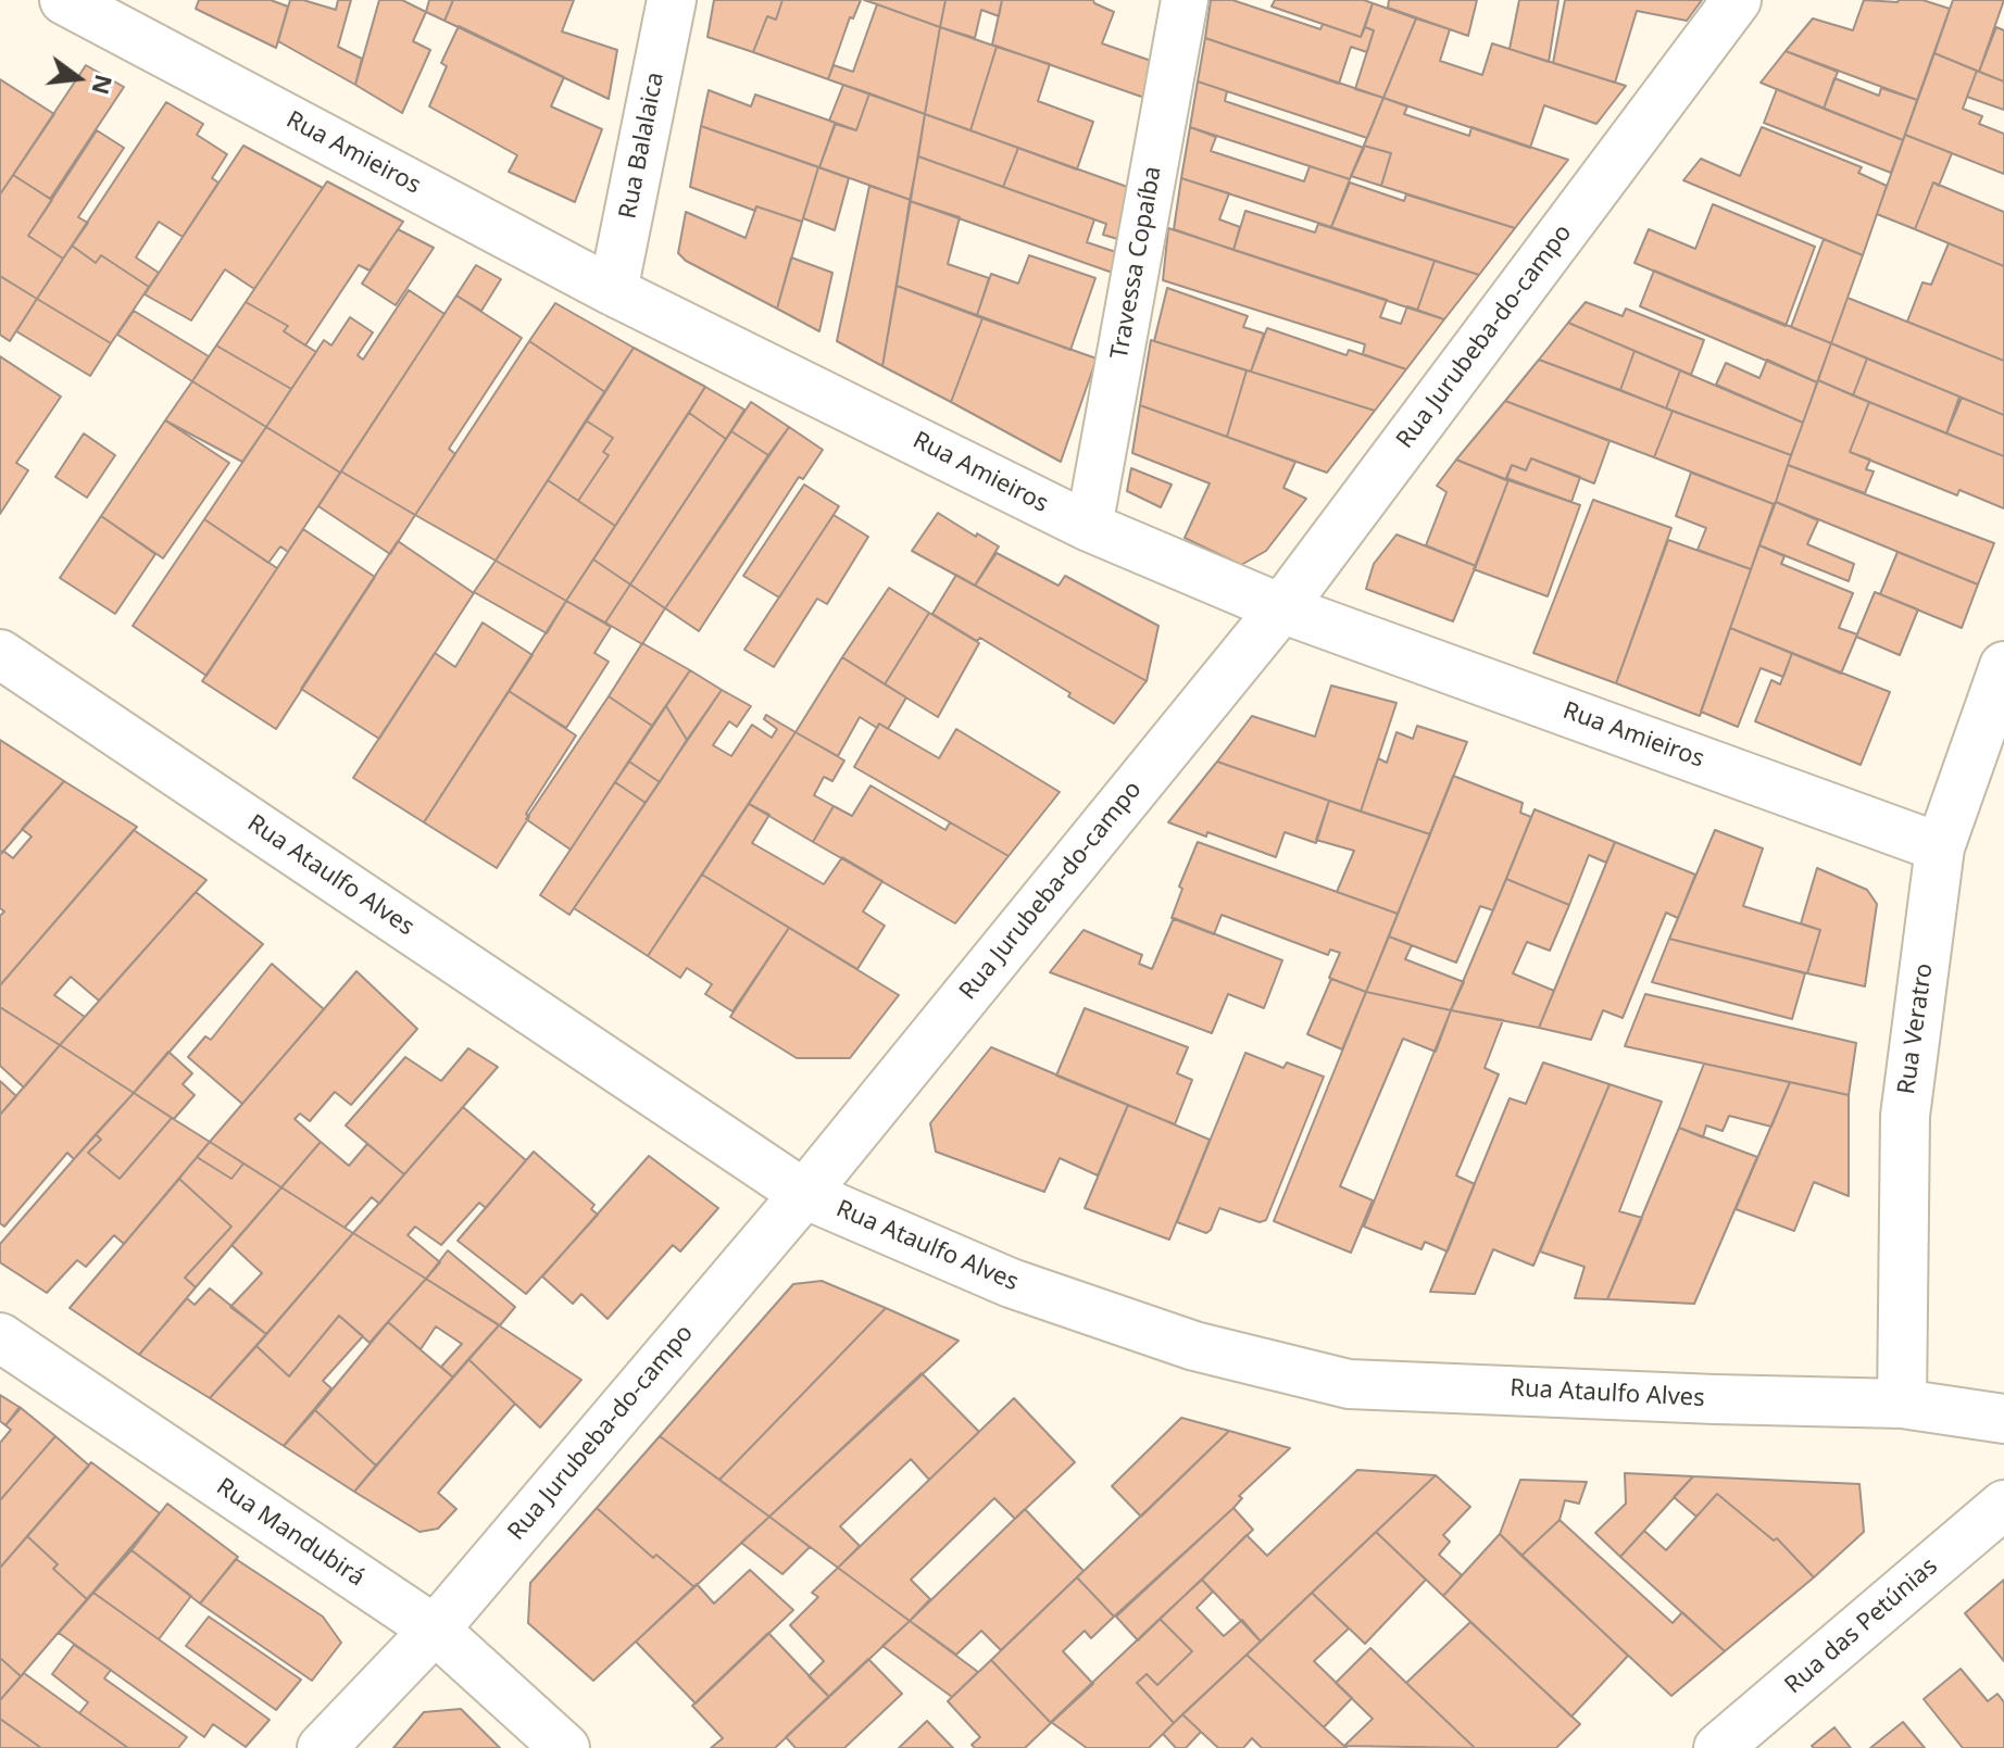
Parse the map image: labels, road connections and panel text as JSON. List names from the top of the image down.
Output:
{
  "streets": {
    "street": [
      "Rua Balalaica",
      "Rua Amieiros",
      "Travessa Copaíba",
      "Rua Jurubeba-do-campo",
      "Rua Ataulfo Alves",
      "Rua Veratro",
      "Rua Mandubirá",
      "Rua das Petúnias"
    ]
  },
  "crossings": [
    ["Rua Balalaica", "Rua Amieiros"],
    ["Rua Amieiros", "Travessa Copaíba"],
    ["Rua Amieiros", "Rua Jurubeba-do-campo"],
    ["Rua Amieiros", "Rua Veratro"],
    ["Rua Jurubeba-do-campo", "Rua Ataulfo Alves"],
    ["Rua Jurubeba-do-campo", "Rua Mandubirá"],
    ["Rua Ataulfo Alves", "Rua Veratro"]
  ],
  "north": "right"
}
